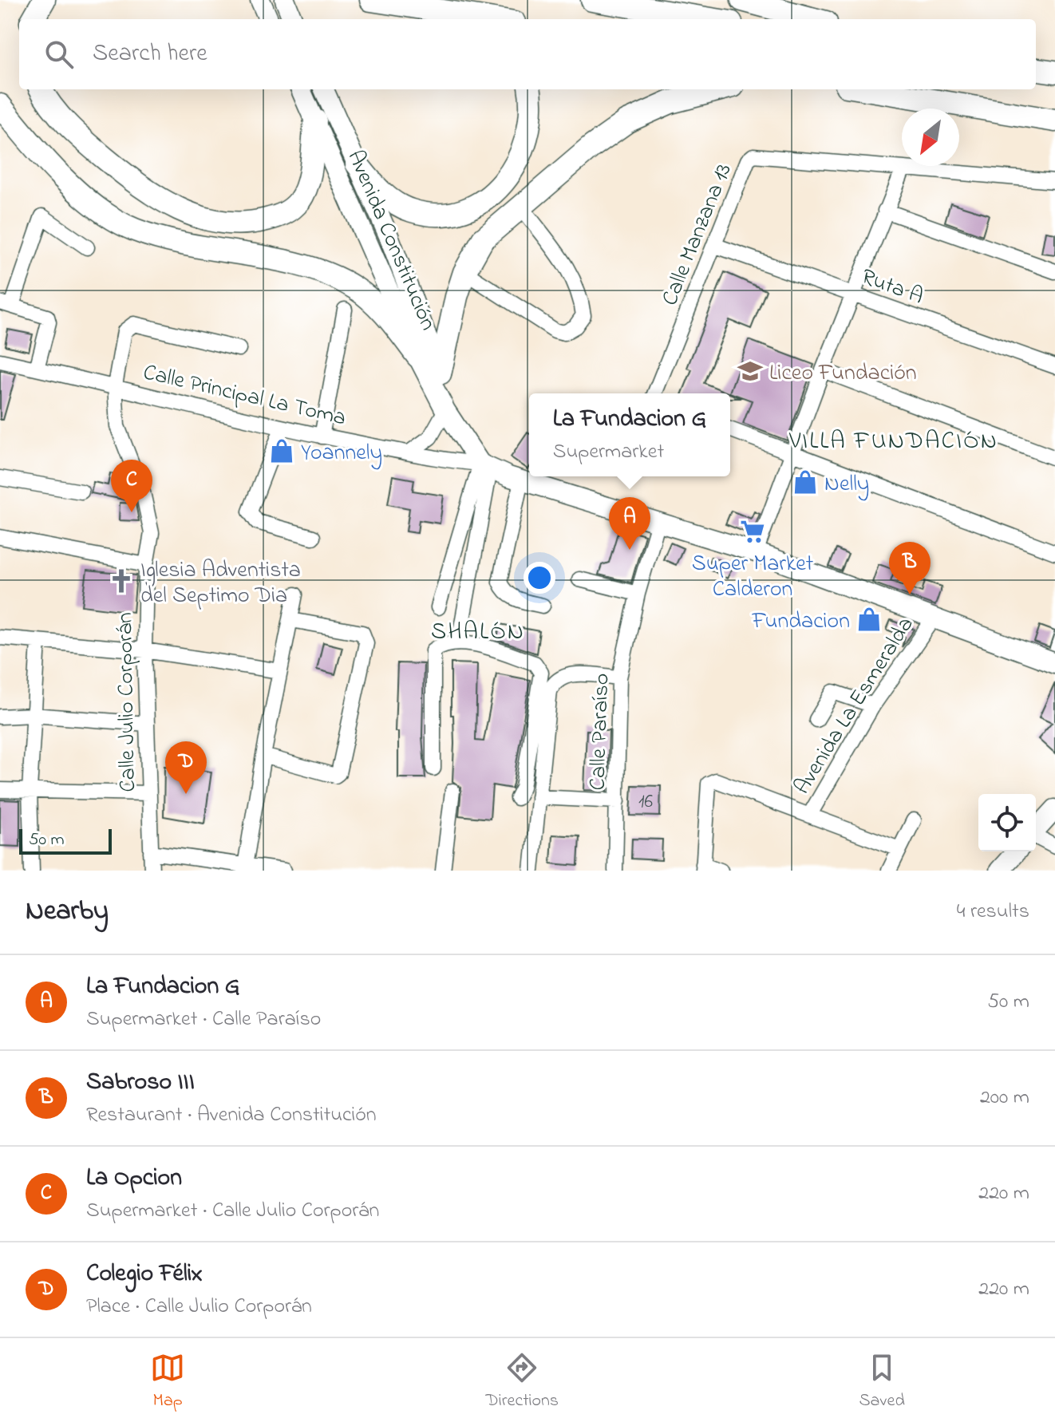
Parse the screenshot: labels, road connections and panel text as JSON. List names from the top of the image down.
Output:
{
  "streets": {
    "main road": ["Avenida Constitución"],
    "street": [
      "Calle Manzana 13",
      "Ruta A",
      "Calle Principal La Toma",
      "Calle Julio Corporán",
      "Avenida La Esmeralda",
      "Calle Paraíso"
    ]
  },
  "crossings": [
    ["Calle Manzana 13", "Ruta A"],
    ["Avenida Constitución", "Calle Principal La Toma"],
    ["Calle Principal La Toma", "Calle Julio Corporán"]
  ],
  "districts": ["VILLA FUNDACIÓN", "SHALÓN"],
  "places": {
    "school or university": ["Liceo Fundación"],
    "shop": ["Yoannely", "Nelly", "Fundacion"],
    "supermarket": ["Super Market Calderon"],
    "church": ["Iglesia Adventista del Septimo Dia"]
  },
  "house_numbers": ["16"],
  "scale_bar": "50 m",
  "north": "bottom left",
  "page": {
    "search": "Search here",
    "popup": ["La Fundacion G", "Supermarket"],
    "pins": [
      "C",
      "A",
      "B",
      "D"
    ],
    "scale": "50 m",
    "heading": ["Nearby", "4 results"],
    "list": [
      {
        "mark": "A",
        "name": "La Fundacion G",
        "note": "Supermarket · Calle Paraíso",
        "value": "50 m"
      },
      {
        "mark": "B",
        "name": "Sabroso III",
        "note": "Restaurant · Avenida Constitución",
        "value": "200 m"
      },
      {
        "mark": "C",
        "name": "La Opcion",
        "note": "Supermarket · Calle Julio Corporán",
        "value": "220 m"
      },
      {
        "mark": "D",
        "name": "Colegio Félix",
        "note": "Place · Calle Julio Corporán",
        "value": "220 m"
      }
    ],
    "nav": ["Map", "Directions", "Saved"]
  }
}
